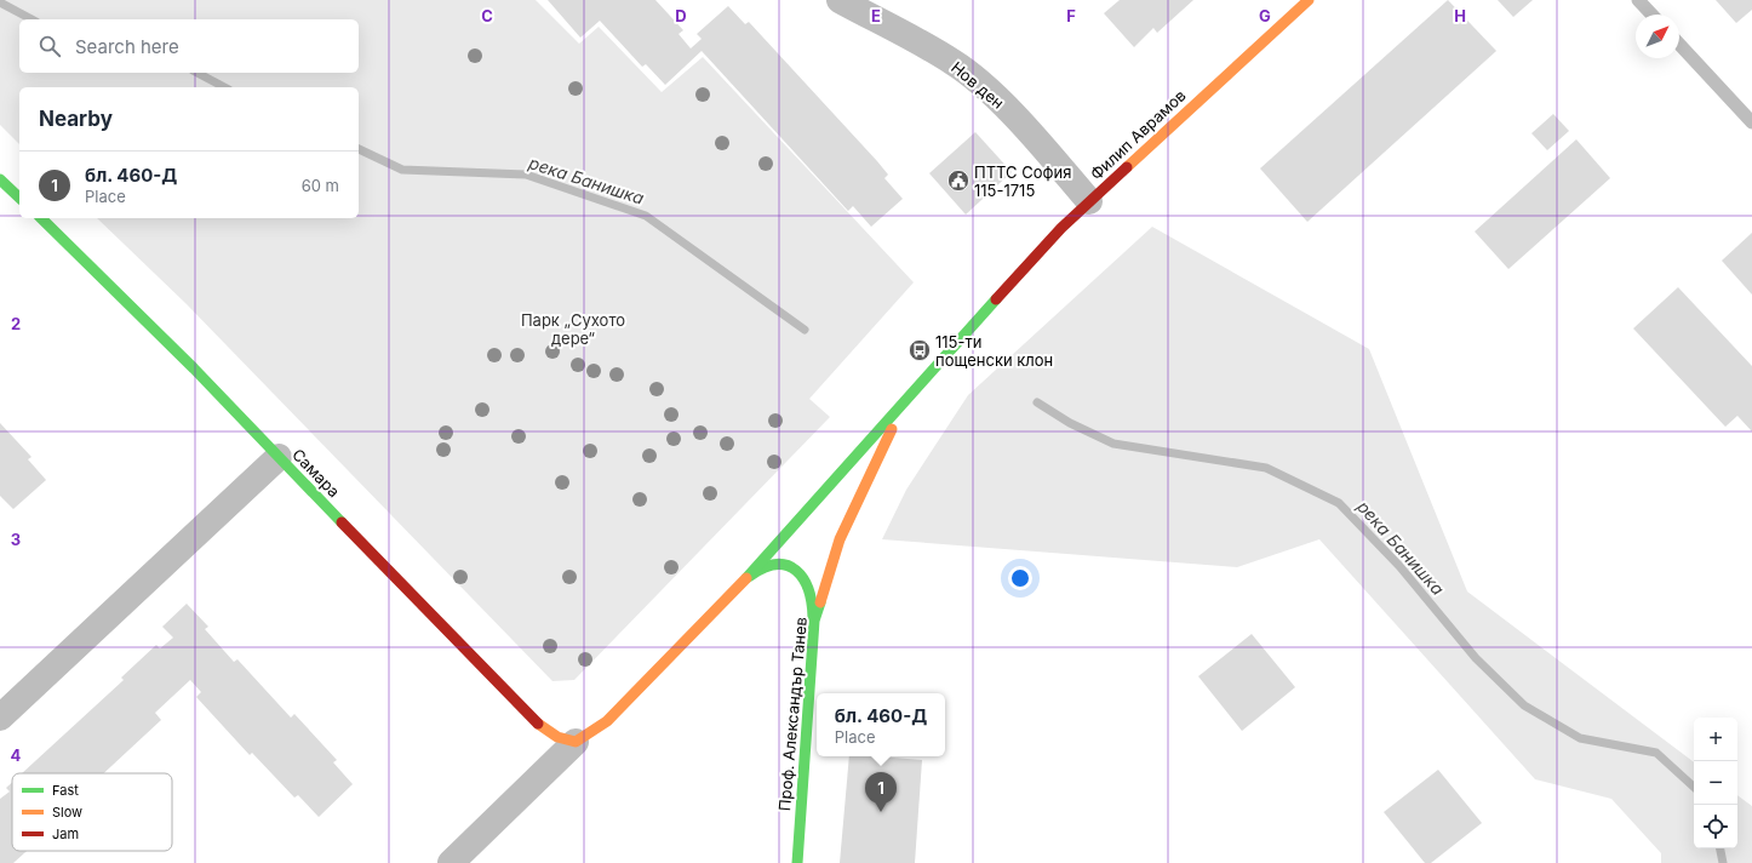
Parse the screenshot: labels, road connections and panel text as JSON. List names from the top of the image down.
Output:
{
  "streets": {
    "street": [
      "Нов ден",
      "Филип Аврамов",
      "Самара",
      "Проф. Александър Танев"
    ]
  },
  "crossings": [
    ["Нов ден", "Филип Аврамов"],
    ["Филип Аврамов", "Проф. Александър Танев"]
  ],
  "water": ["река Банишка"],
  "parks": ["Парк „Сухото дере“"],
  "places": {
    "public building": ["ПТТС София 115-1715"],
    "bus stop": ["115-ти пощенски клон"]
  },
  "legend": ["Fast", "Slow", "Jam"],
  "north": "top right",
  "page": {
    "search": "Search here",
    "heading": "Nearby",
    "list": [
      {
        "mark": "1",
        "name": "бл. 460-Д",
        "note": "Place",
        "value": "60 m"
      }
    ],
    "popup": ["бл. 460-Д", "Place"],
    "map_buttons": ["+", "−"],
    "pins": "1"
  },
  "grid": {
    "columns": [
      "C",
      "D",
      "E",
      "F",
      "G",
      "H"
    ],
    "rows": ["2", "3", "4"]
  }
}
